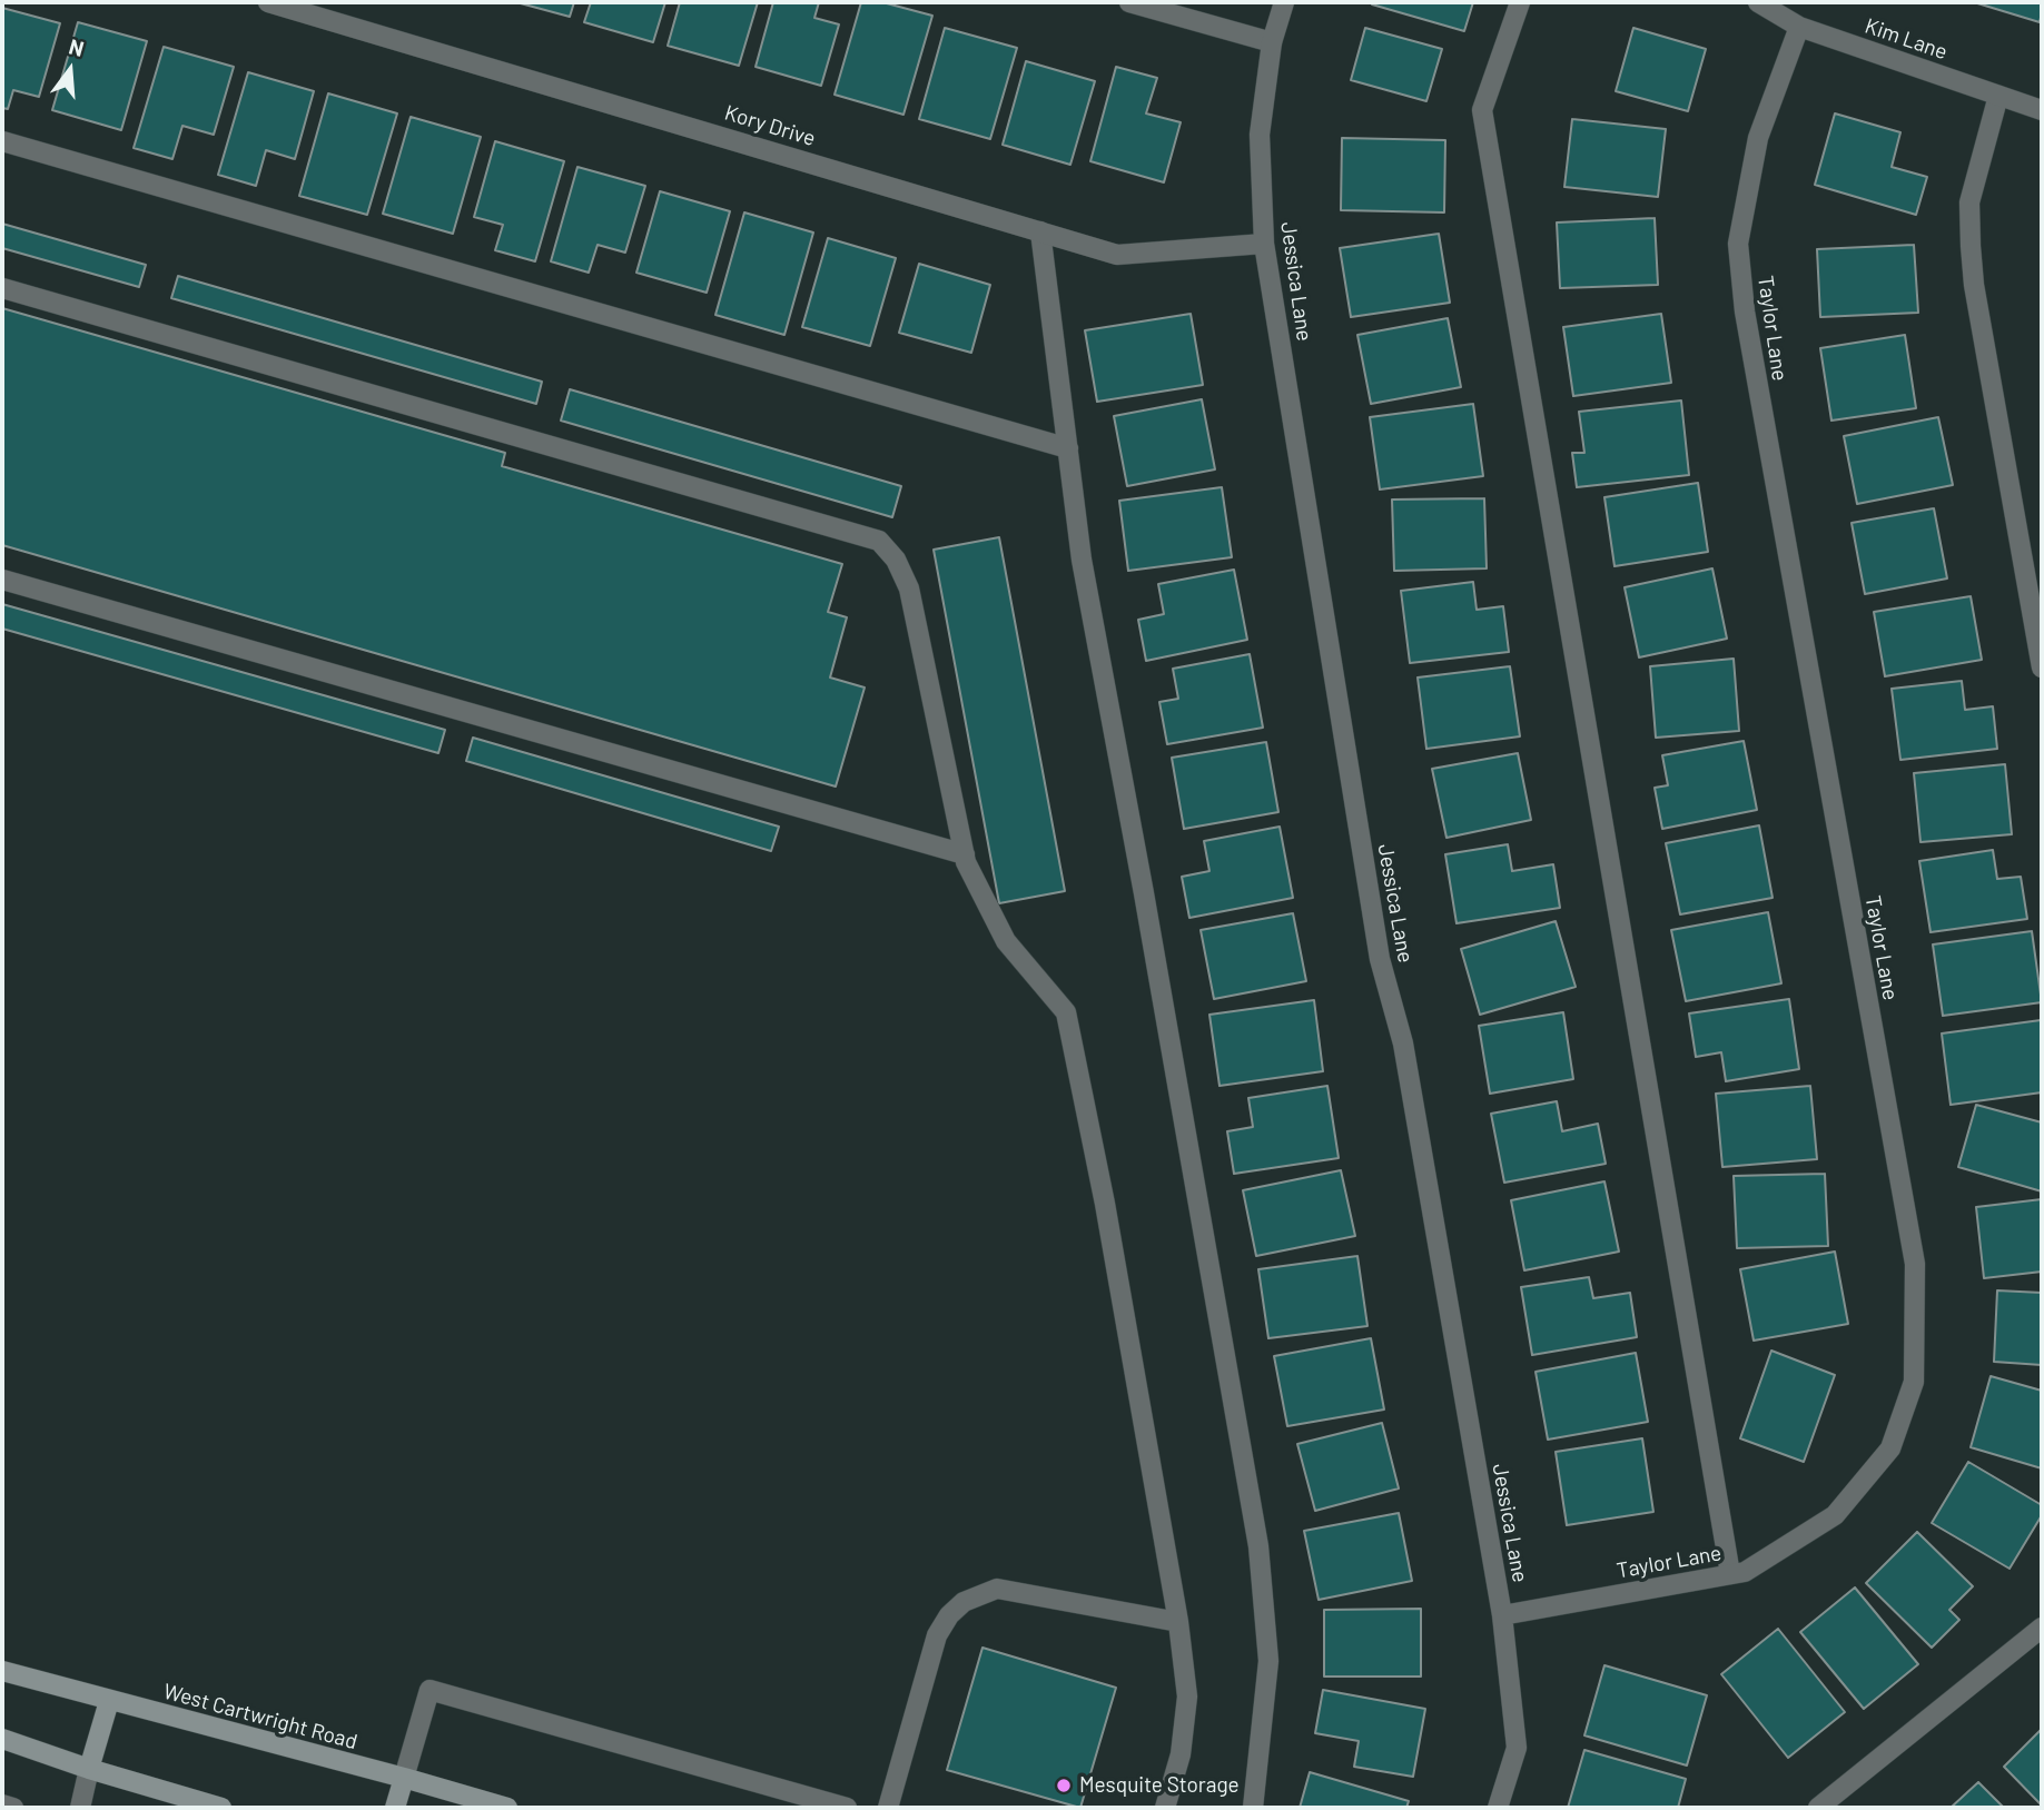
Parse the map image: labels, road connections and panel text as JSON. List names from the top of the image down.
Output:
{
  "streets": {
    "main road": ["West Cartwright Road"],
    "street": [
      "Kim Lane",
      "Kory Drive",
      "Jessica Lane",
      "Taylor Lane"
    ]
  },
  "crossings": [
    ["Kim Lane", "Taylor Lane"],
    ["Kory Drive", "Jessica Lane"],
    ["Jessica Lane", "Taylor Lane"]
  ],
  "places": ["Mesquite Storage"],
  "north": "top"
}
